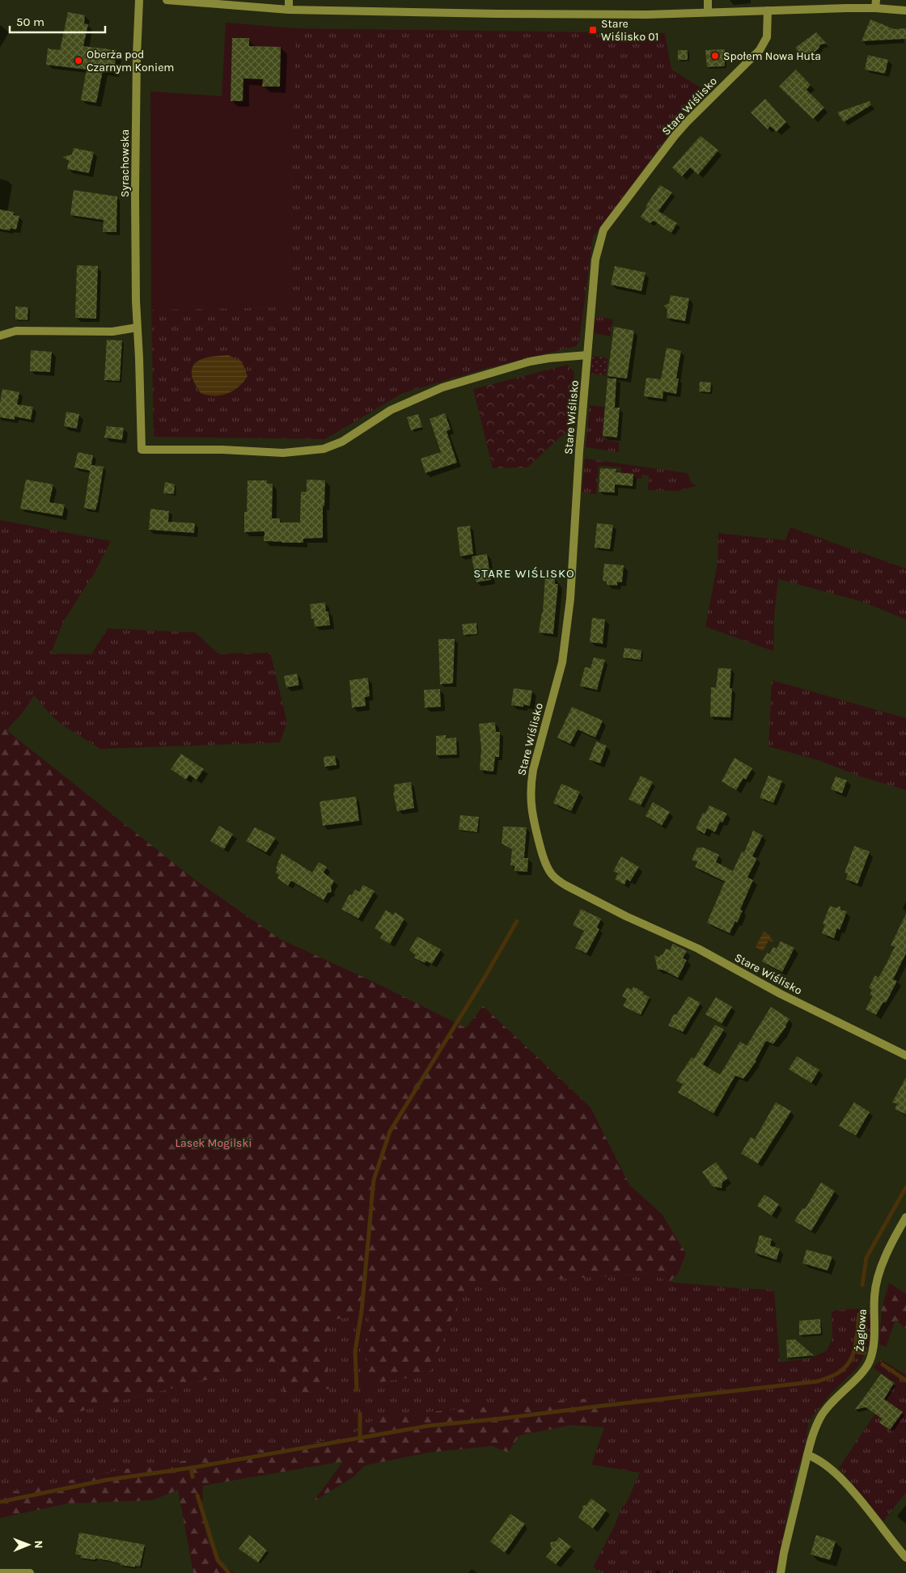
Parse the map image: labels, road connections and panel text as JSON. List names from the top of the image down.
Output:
{
  "streets": {
    "street": ["Stare Wiślisko", "Syrachowska", "Żaglowa"]
  },
  "crossings": [
    ["Stare Wiślisko", "Syrachowska"]
  ],
  "districts": ["STARE WIŚLISKO"],
  "parks": ["Lasek Mogilski"],
  "places": {
    "transit": ["Stare Wiślisko 01"],
    "other": ["Społem Nowa Huta", "Oberża pod Czarnym Koniem"]
  },
  "scale_bar": "50 m",
  "north": "right"
}
